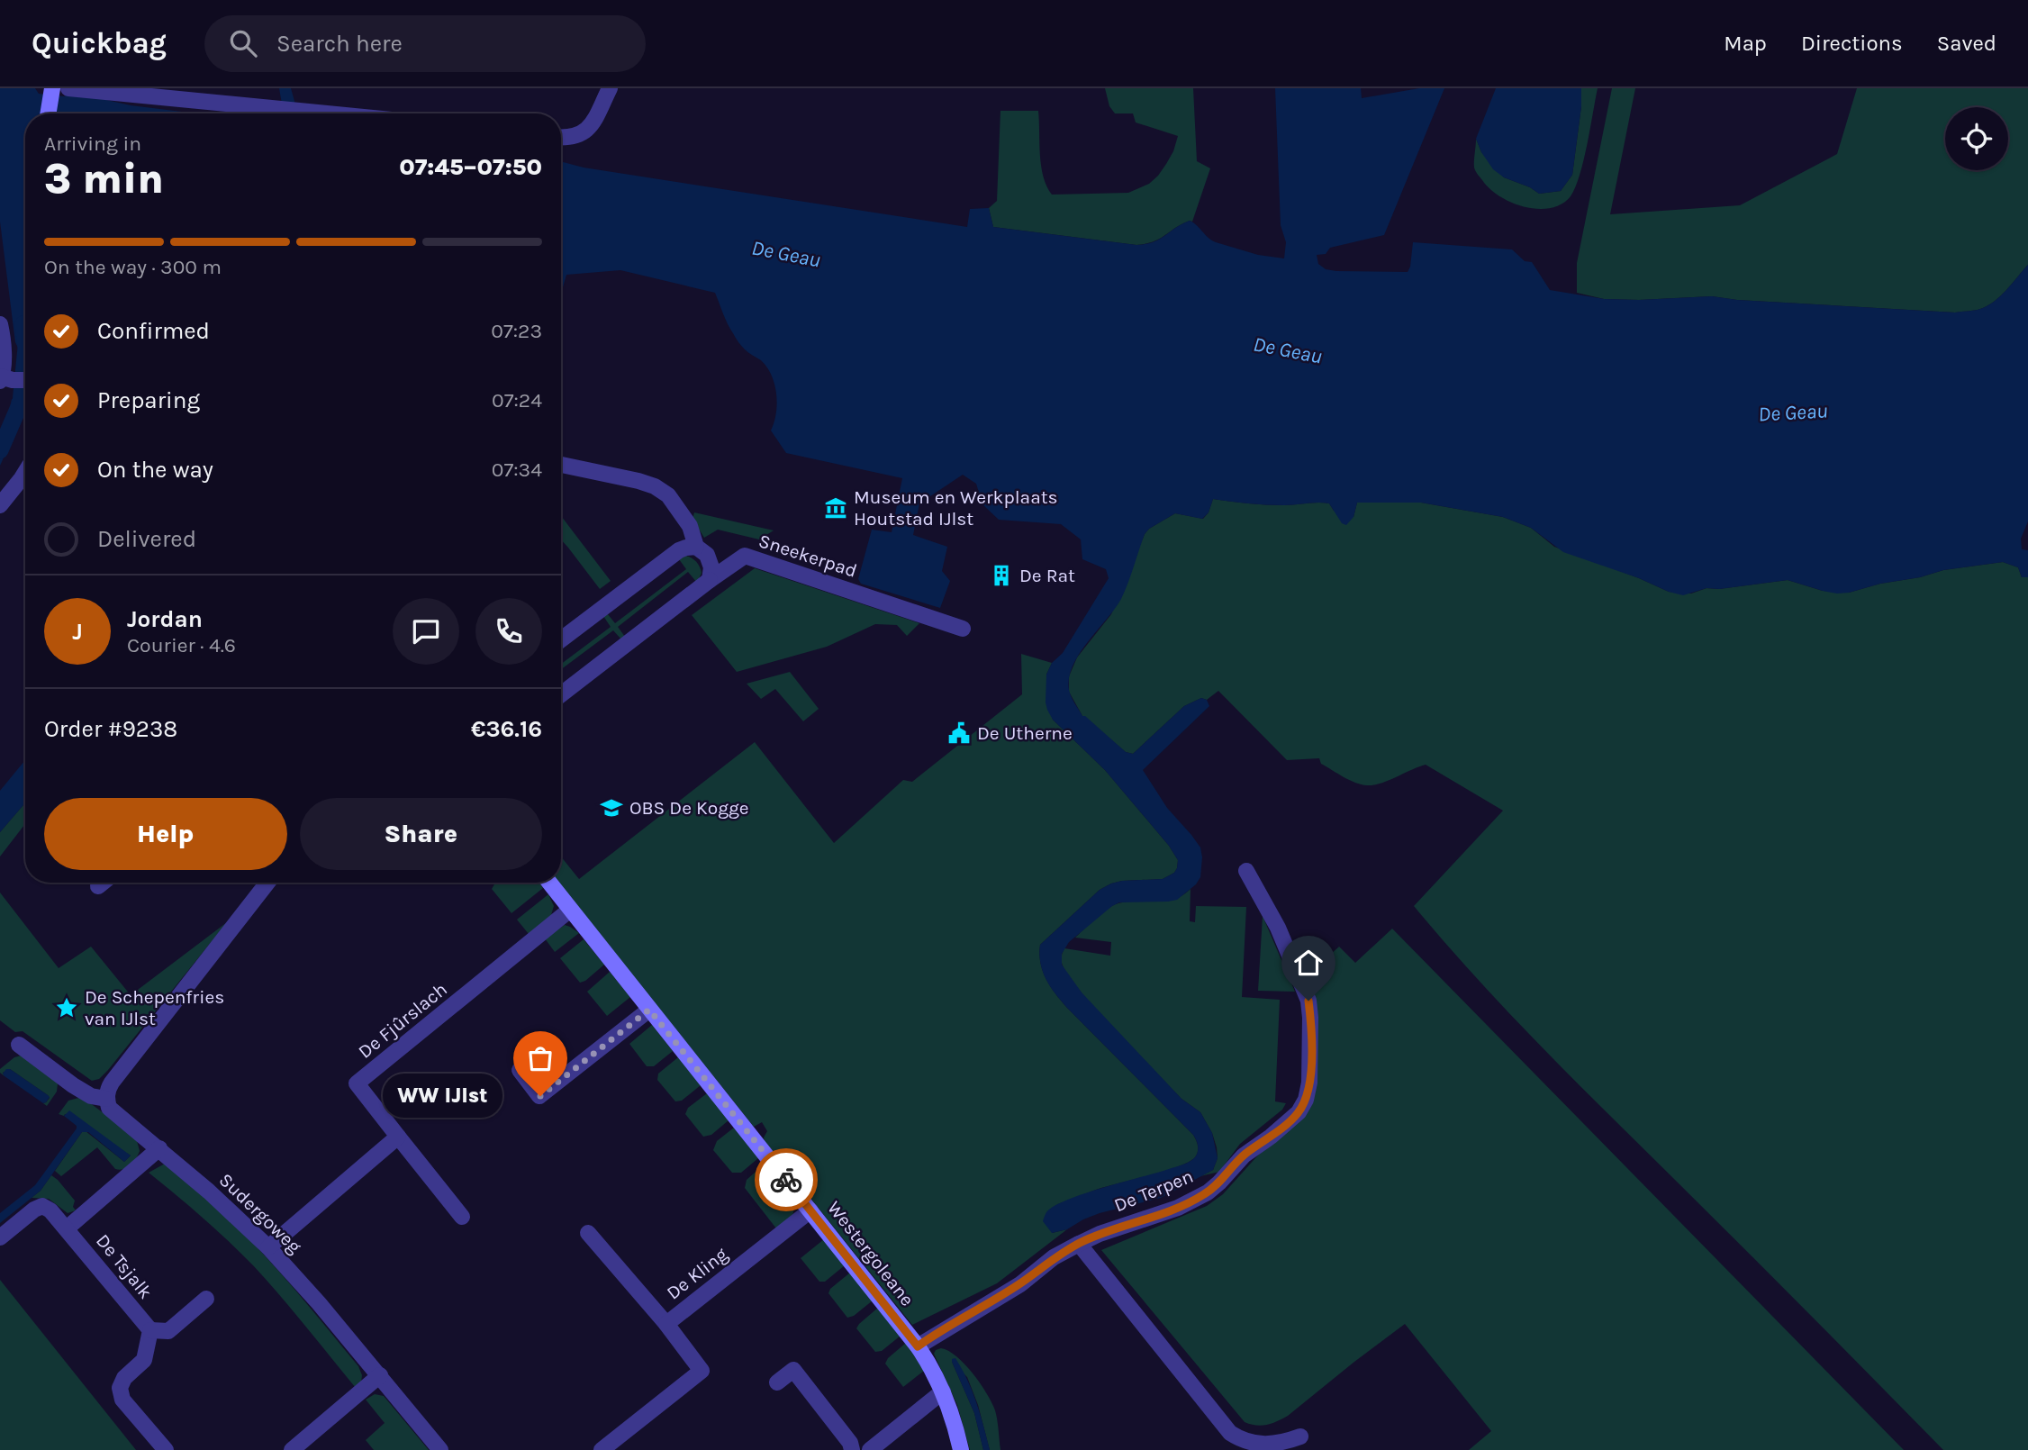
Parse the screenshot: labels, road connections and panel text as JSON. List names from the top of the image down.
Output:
{
  "streets": {
    "street": [
      "Sneekerpad",
      "De Fjûrslach",
      "De Terpen",
      "Sudergoweg",
      "Westergoleane",
      "De Tsjalk",
      "De Kling"
    ]
  },
  "crossings": [
    ["De Fjûrslach", "Westergoleane"],
    ["De Terpen", "Westergoleane"],
    ["Sudergoweg", "De Tsjalk"],
    ["Westergoleane", "De Kling"]
  ],
  "water": ["De Geau"],
  "places": {
    "museum": ["Museum en Werkplaats Houtstad IJlst"],
    "building": ["De Rat"],
    "public building": ["De Utherne"],
    "school or university": ["OBS De Kogge"],
    "place": ["De Schepenfries van IJlst"],
    "other": ["WW IJlst"]
  },
  "page": {
    "header": "Quickbag",
    "search": "Search here",
    "nav": ["Map", "Directions", "Saved"],
    "heading": ["3 min", "Arriving in", "07:45–07:50"],
    "panel": [
      "Jordan",
      "Courier · 4.6",
      "Order #9238",
      "€36.16"
    ],
    "bar": "On the way · 300 m",
    "list": [
      ["Confirmed", "07:23"],
      ["Preparing", "07:24"],
      ["On the way", "07:34"],
      "Delivered"
    ],
    "round": "J",
    "buttons": ["Help", "Share"],
    "bubble": "WW IJlst"
  }
}
